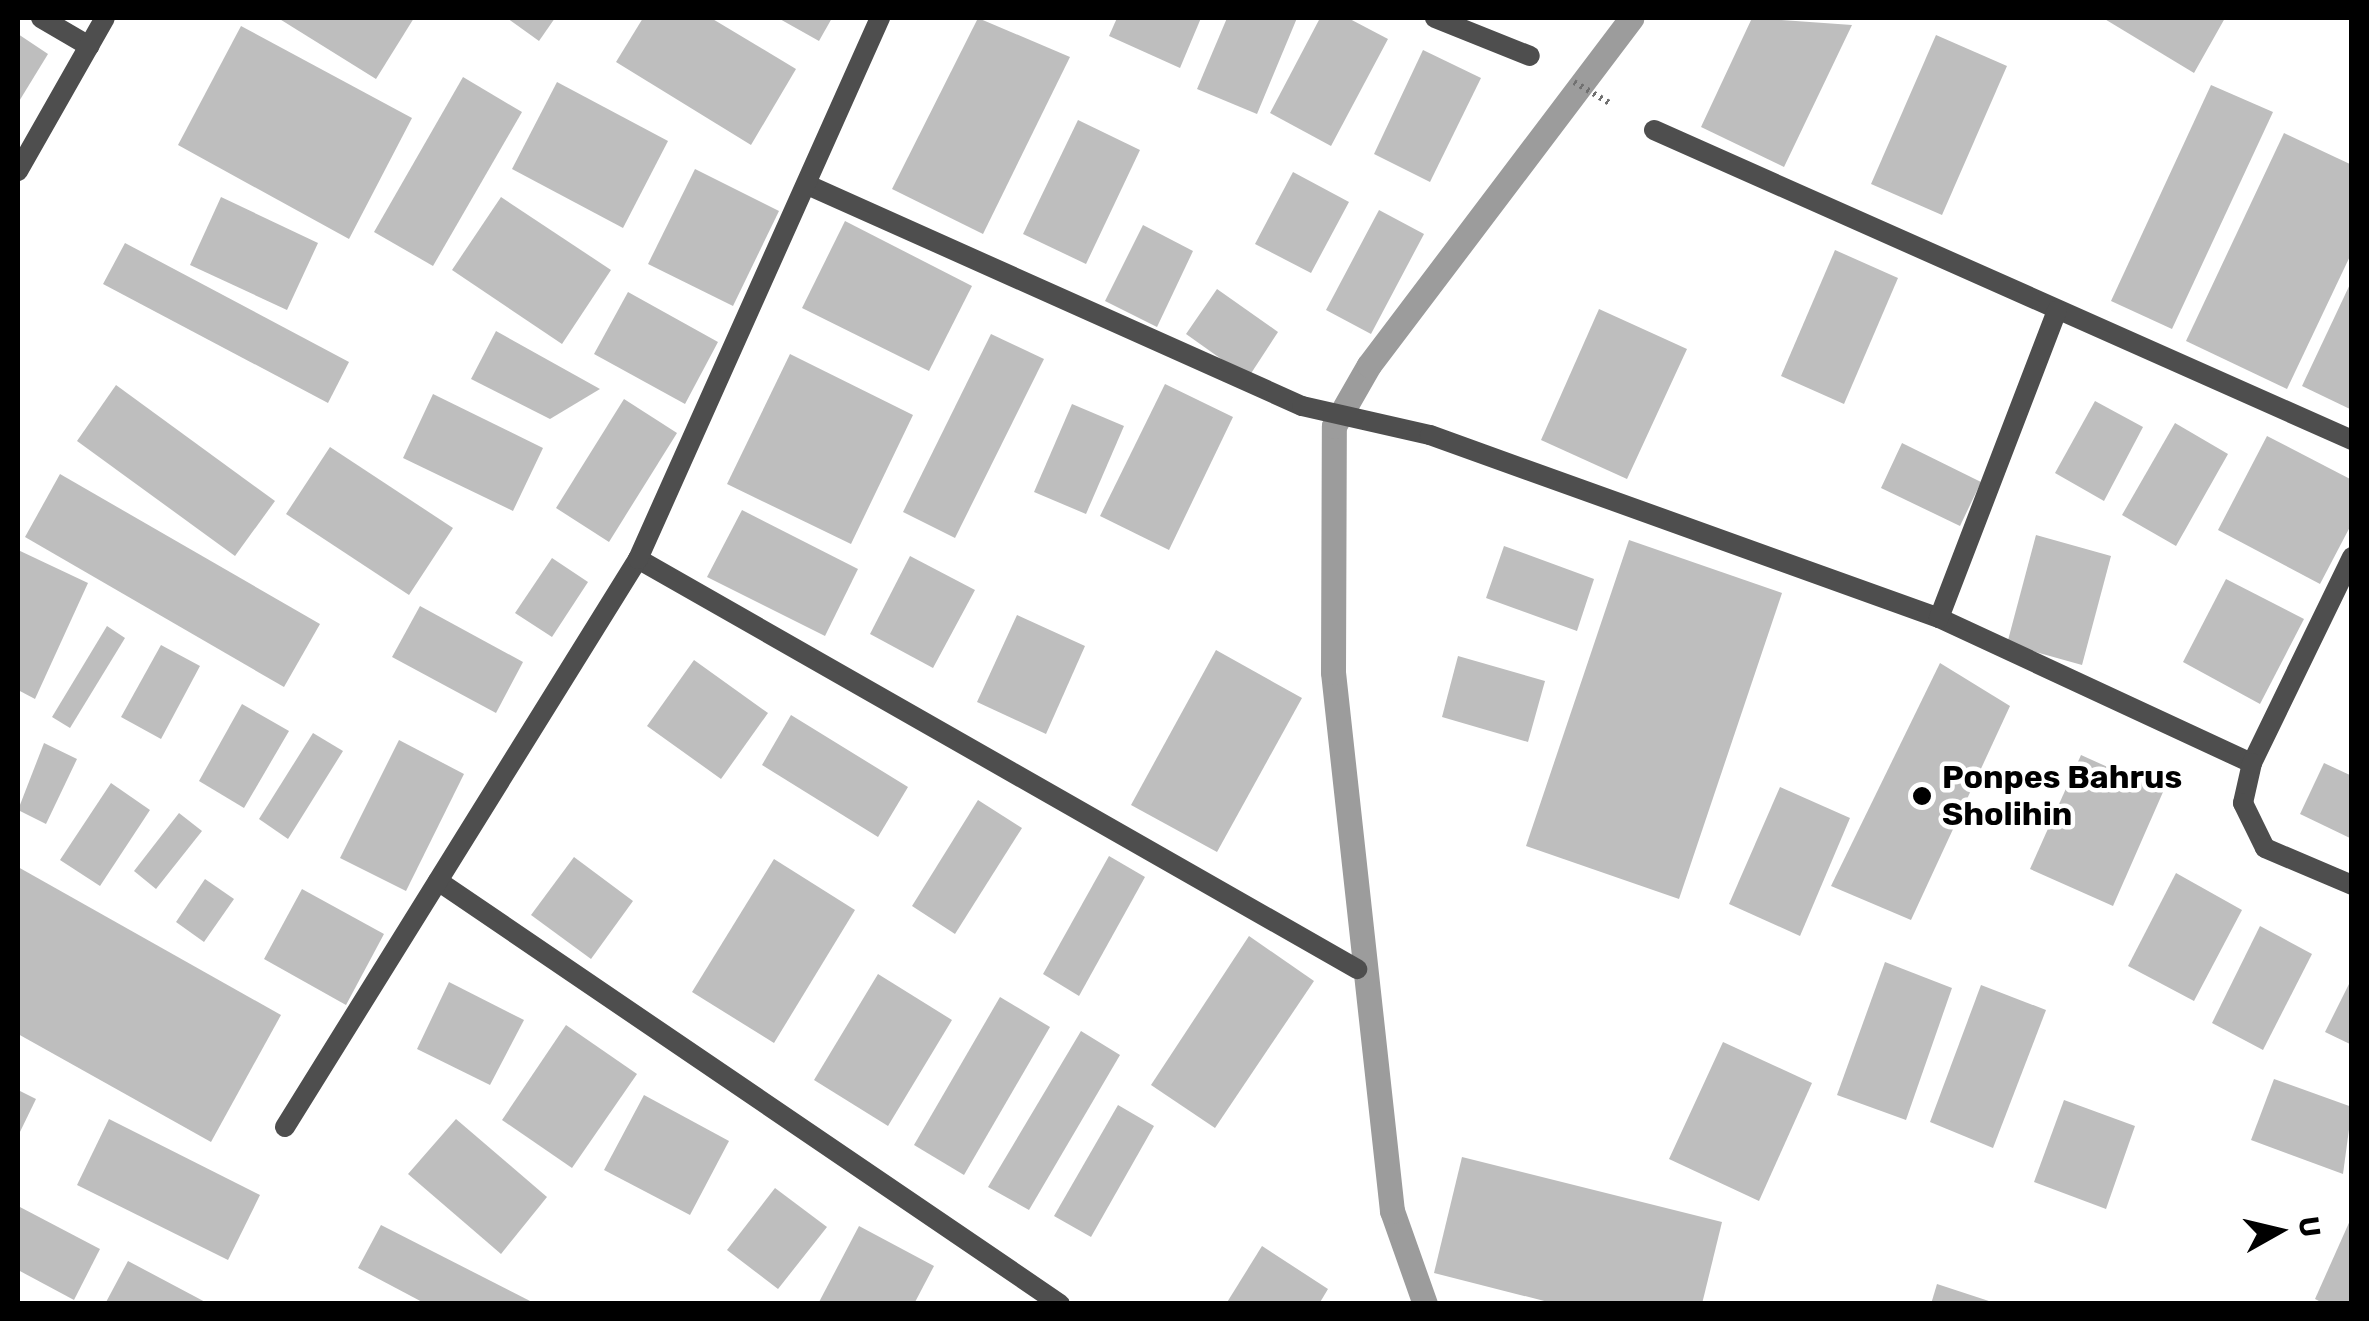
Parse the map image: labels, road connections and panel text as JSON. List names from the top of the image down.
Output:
{
  "places": ["Ponpes Bahrus Sholihin"],
  "north": "right"
}
